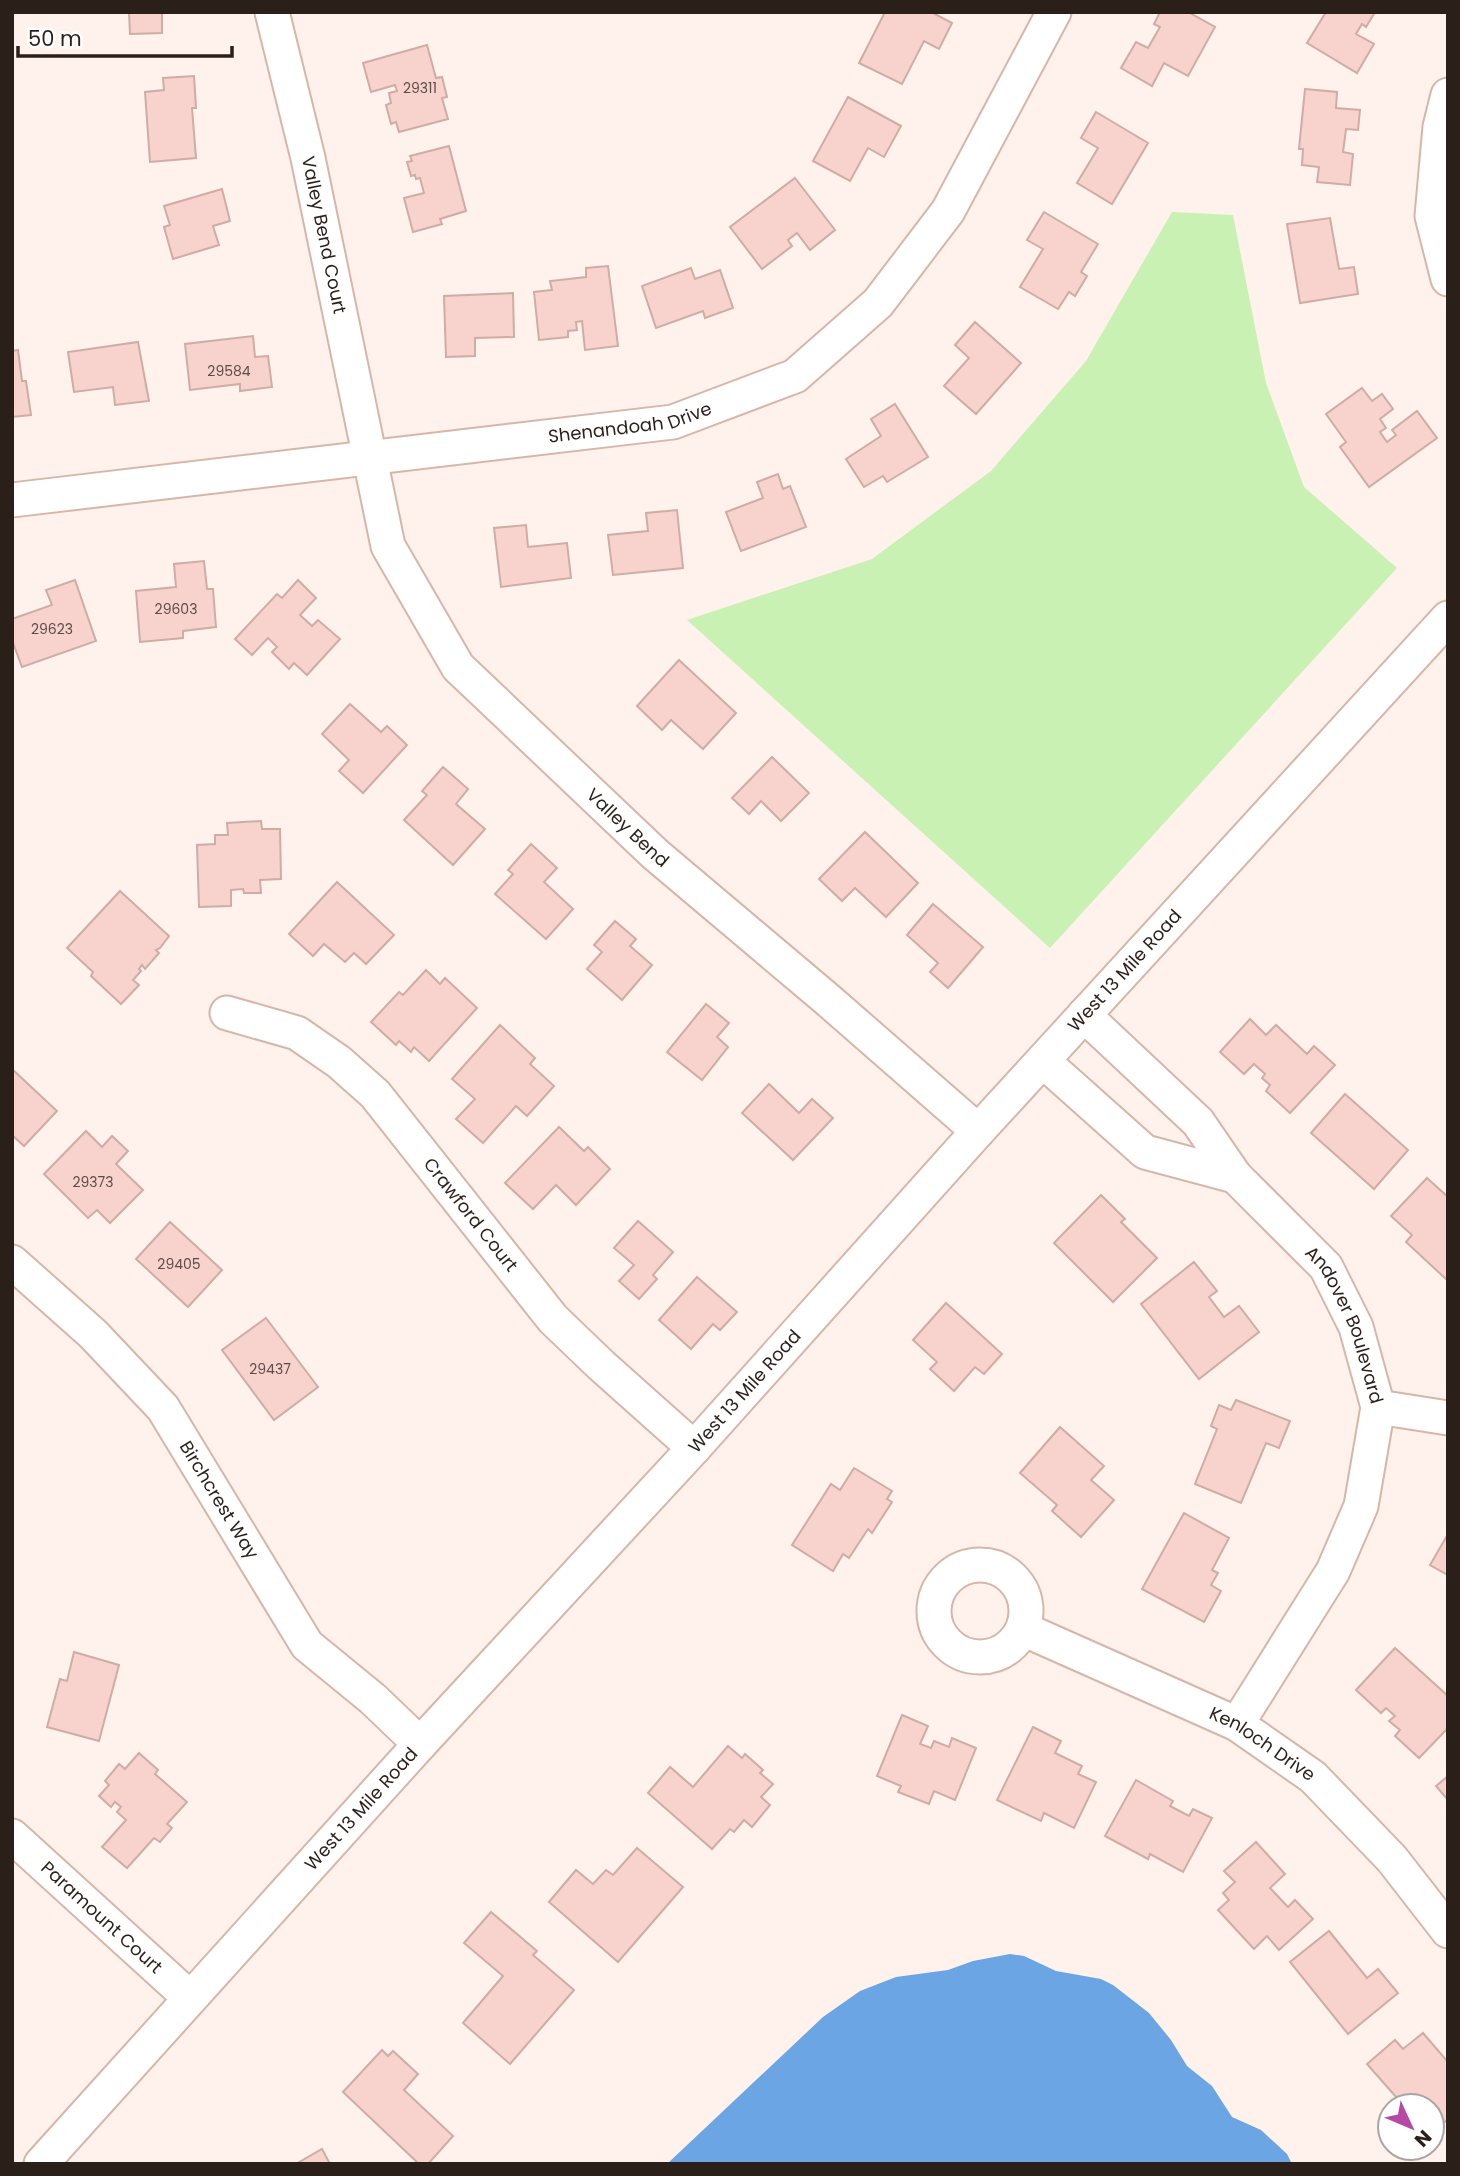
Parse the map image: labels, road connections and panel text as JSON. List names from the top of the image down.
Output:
{
  "streets": {
    "street": [
      "Valley Bend Court",
      "Shenandoah Drive",
      "Valley Bend",
      "West 13 Mile Road",
      "Crawford Court",
      "Andover Boulevard",
      "Birchcrest Way",
      "Kenloch Drive",
      "Paramount Court"
    ]
  },
  "crossings": [
    ["Valley Bend Court", "Shenandoah Drive"],
    ["Valley Bend Court", "Valley Bend"],
    ["Shenandoah Drive", "Valley Bend"],
    ["Valley Bend", "West 13 Mile Road"],
    ["West 13 Mile Road", "Crawford Court"],
    ["West 13 Mile Road", "Andover Boulevard"],
    ["West 13 Mile Road", "Birchcrest Way"],
    ["West 13 Mile Road", "Paramount Court"],
    ["Andover Boulevard", "Kenloch Drive"]
  ],
  "house_numbers": [
    "29311",
    "29584",
    "29603",
    "29623",
    "29373",
    "29405",
    "29437"
  ],
  "scale_bar": "50 m",
  "north": "bottom right"
}
